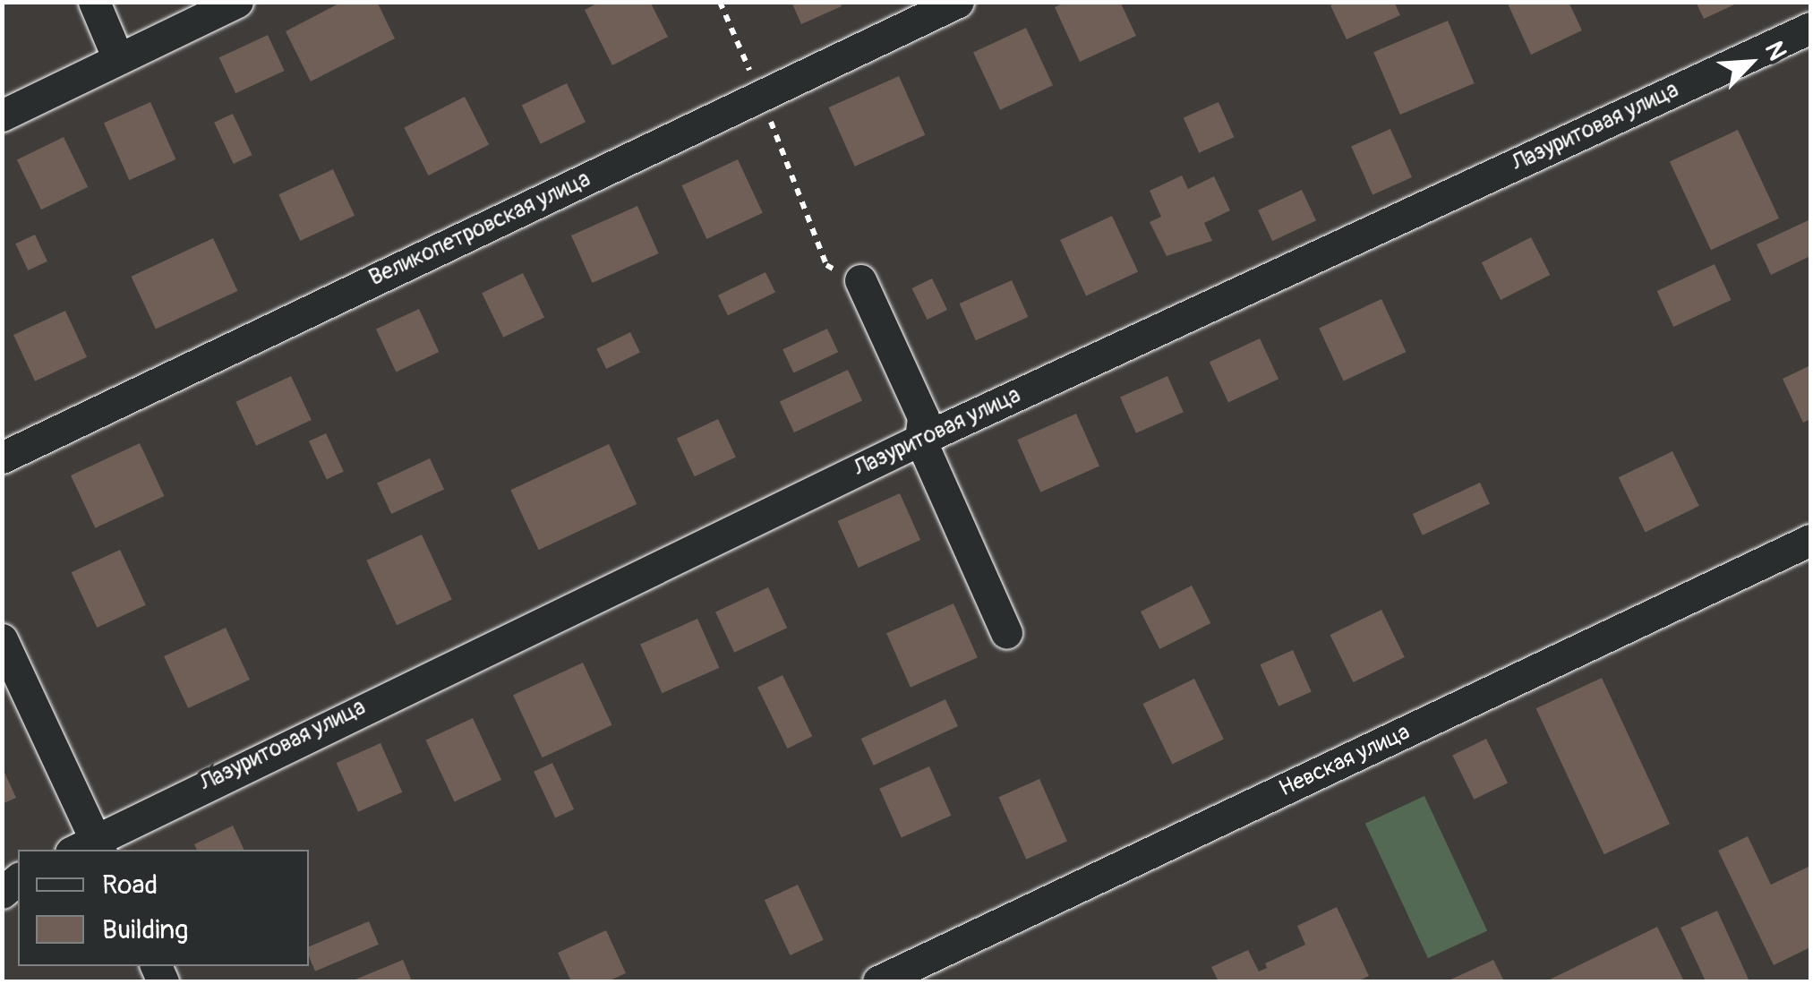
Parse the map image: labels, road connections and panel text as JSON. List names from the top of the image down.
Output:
{
  "streets": {
    "street": ["Лазуритовая улица", "Великопетровская улица", "Невская улица"]
  },
  "legend": ["Road", "Building"],
  "north": "top right"
}
